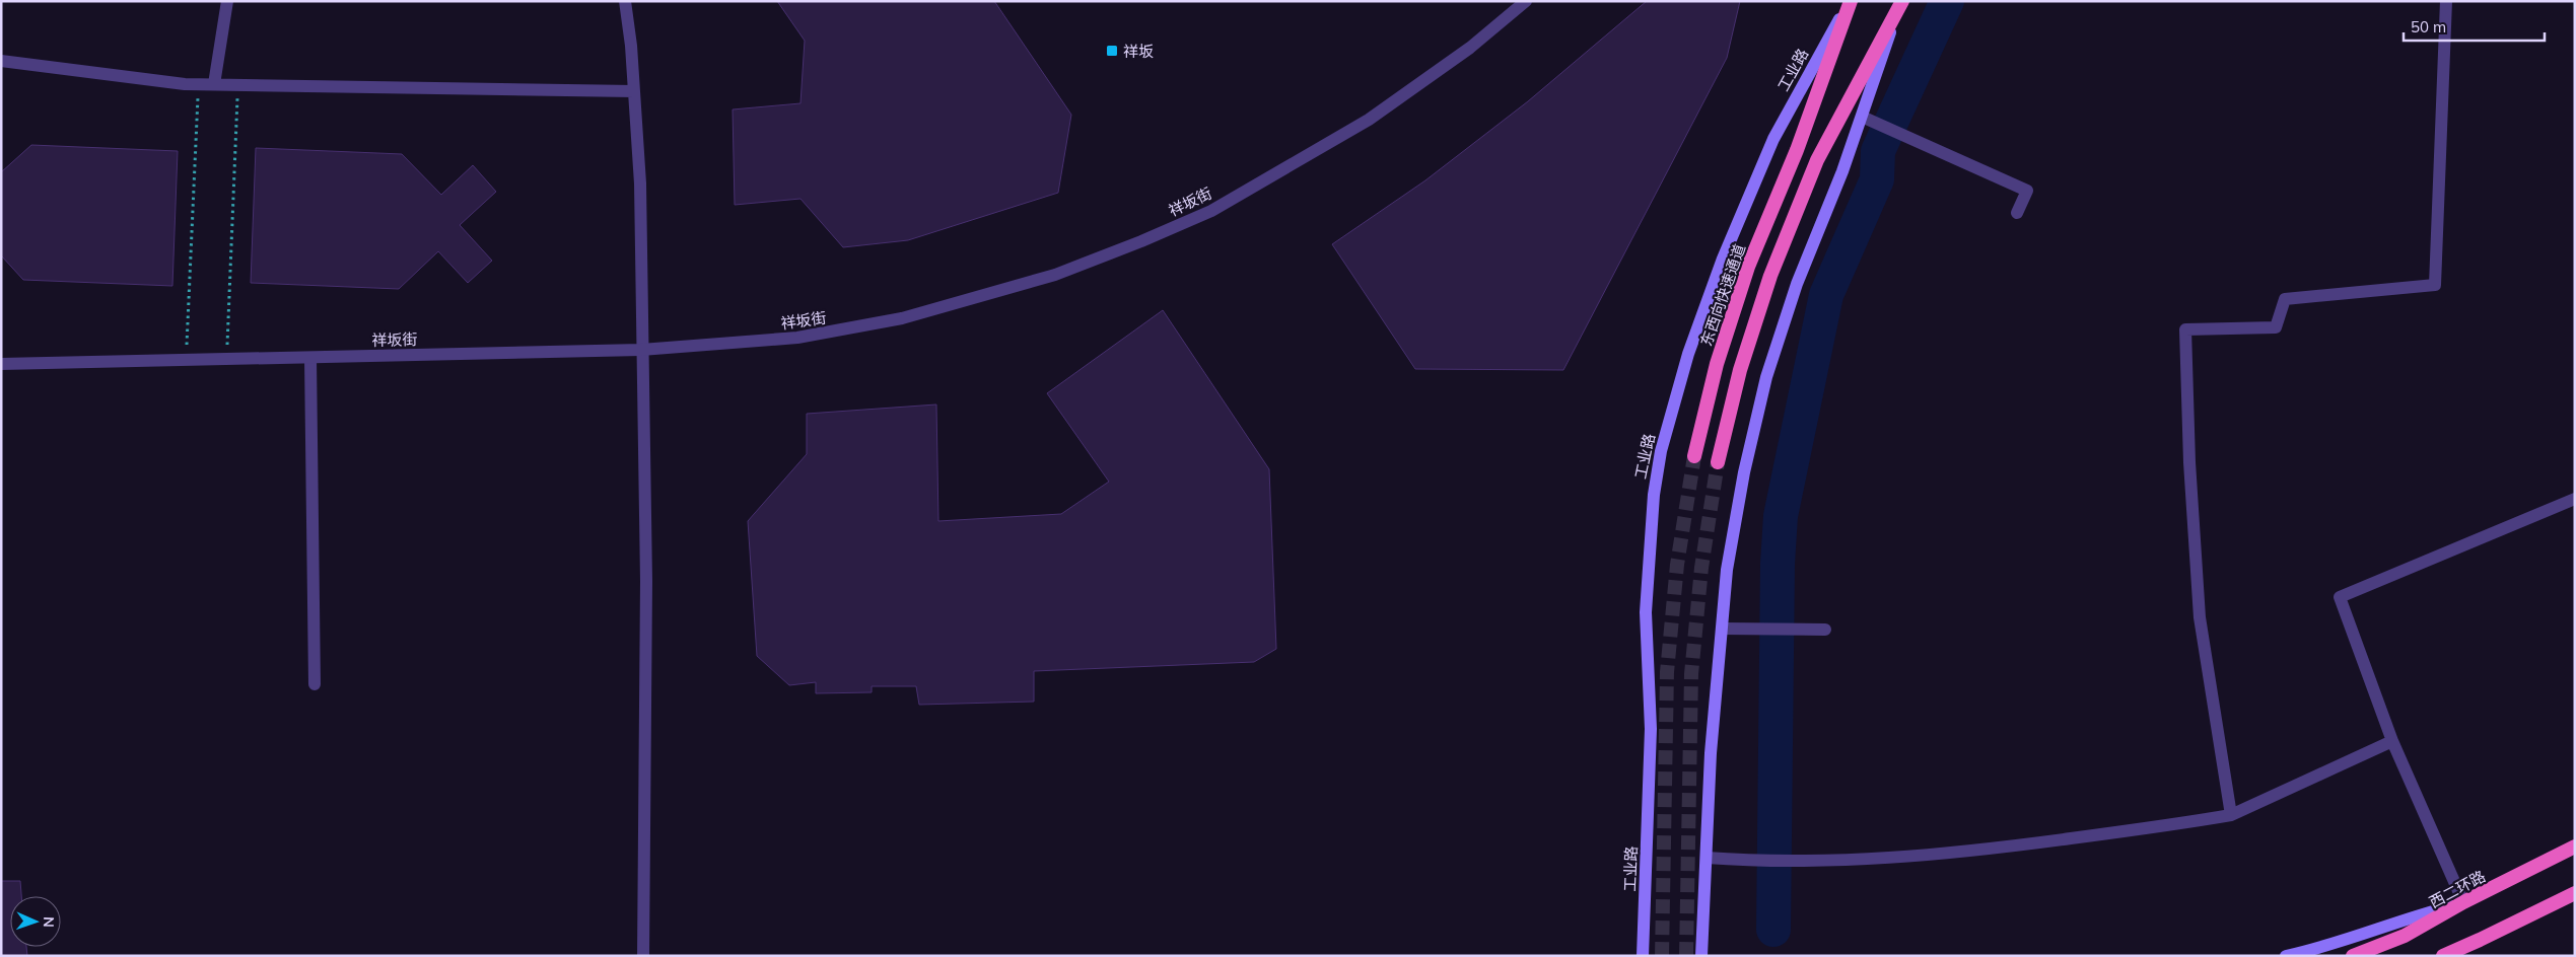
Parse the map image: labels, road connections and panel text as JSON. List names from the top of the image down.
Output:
{
  "streets": {
    "highway": ["工业路", "东西向快速通道", "西二环路"],
    "street": ["祥坂街"]
  },
  "crossings": [
    ["工业路", "东西向快速通道"]
  ],
  "places": {
    "transit": ["祥坂"]
  },
  "scale_bar": "50 m",
  "north": "right"
}
